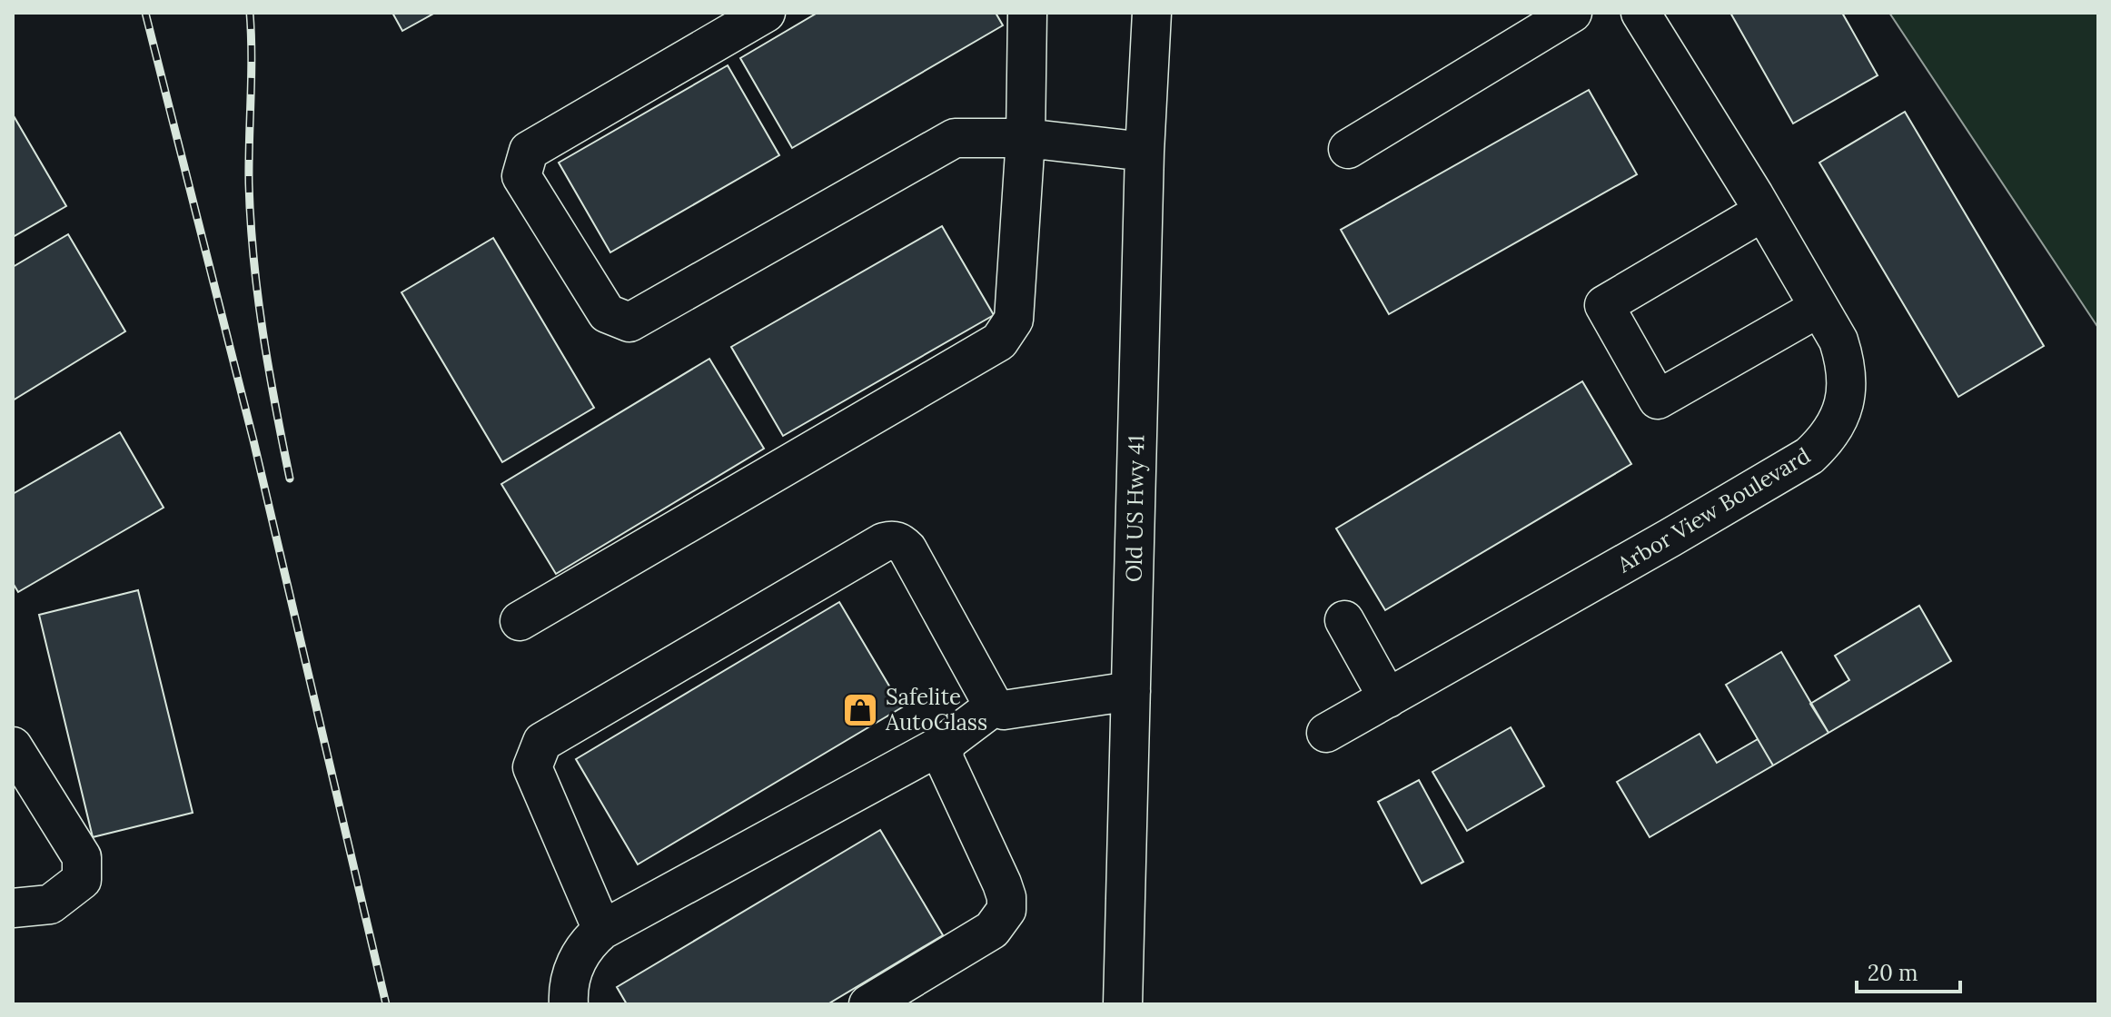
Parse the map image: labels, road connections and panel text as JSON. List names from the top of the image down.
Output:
{
  "streets": {
    "street": ["Old US Hwy 41", "Arbor View Boulevard"]
  },
  "places": {
    "shop": ["Safelite AutoGlass"]
  },
  "scale_bar": "20 m"
}
